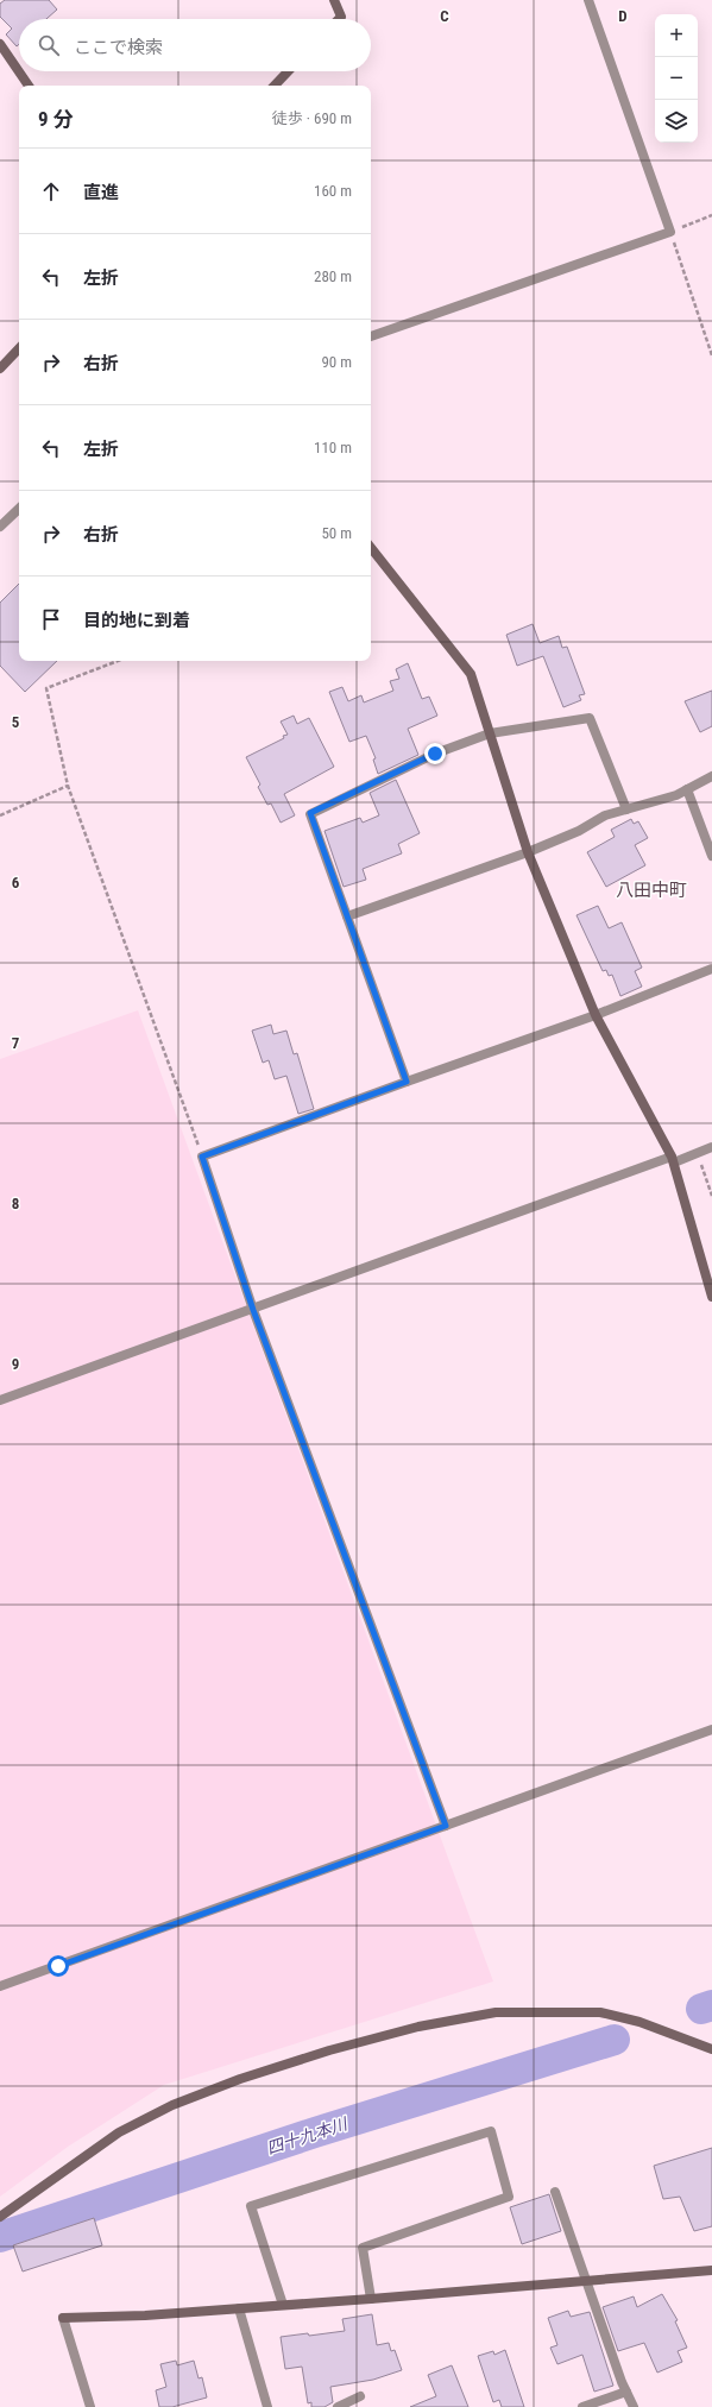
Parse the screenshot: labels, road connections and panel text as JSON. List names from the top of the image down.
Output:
{
  "districts": ["八田中町"],
  "water": ["四十九本川"],
  "page": {
    "map_buttons": ["+", "−"],
    "search": "ここで検索",
    "heading": ["9 分", "徒歩 · 690 m"],
    "list": [
      ["直進", "160 m"],
      ["左折", "280 m"],
      ["右折", "90 m"],
      ["左折", "110 m"],
      ["右折", "50 m"],
      "目的地に到着"
    ]
  },
  "grid": {
    "columns": ["C", "D"],
    "rows": [
      "5",
      "6",
      "7",
      "8",
      "9"
    ]
  }
}
